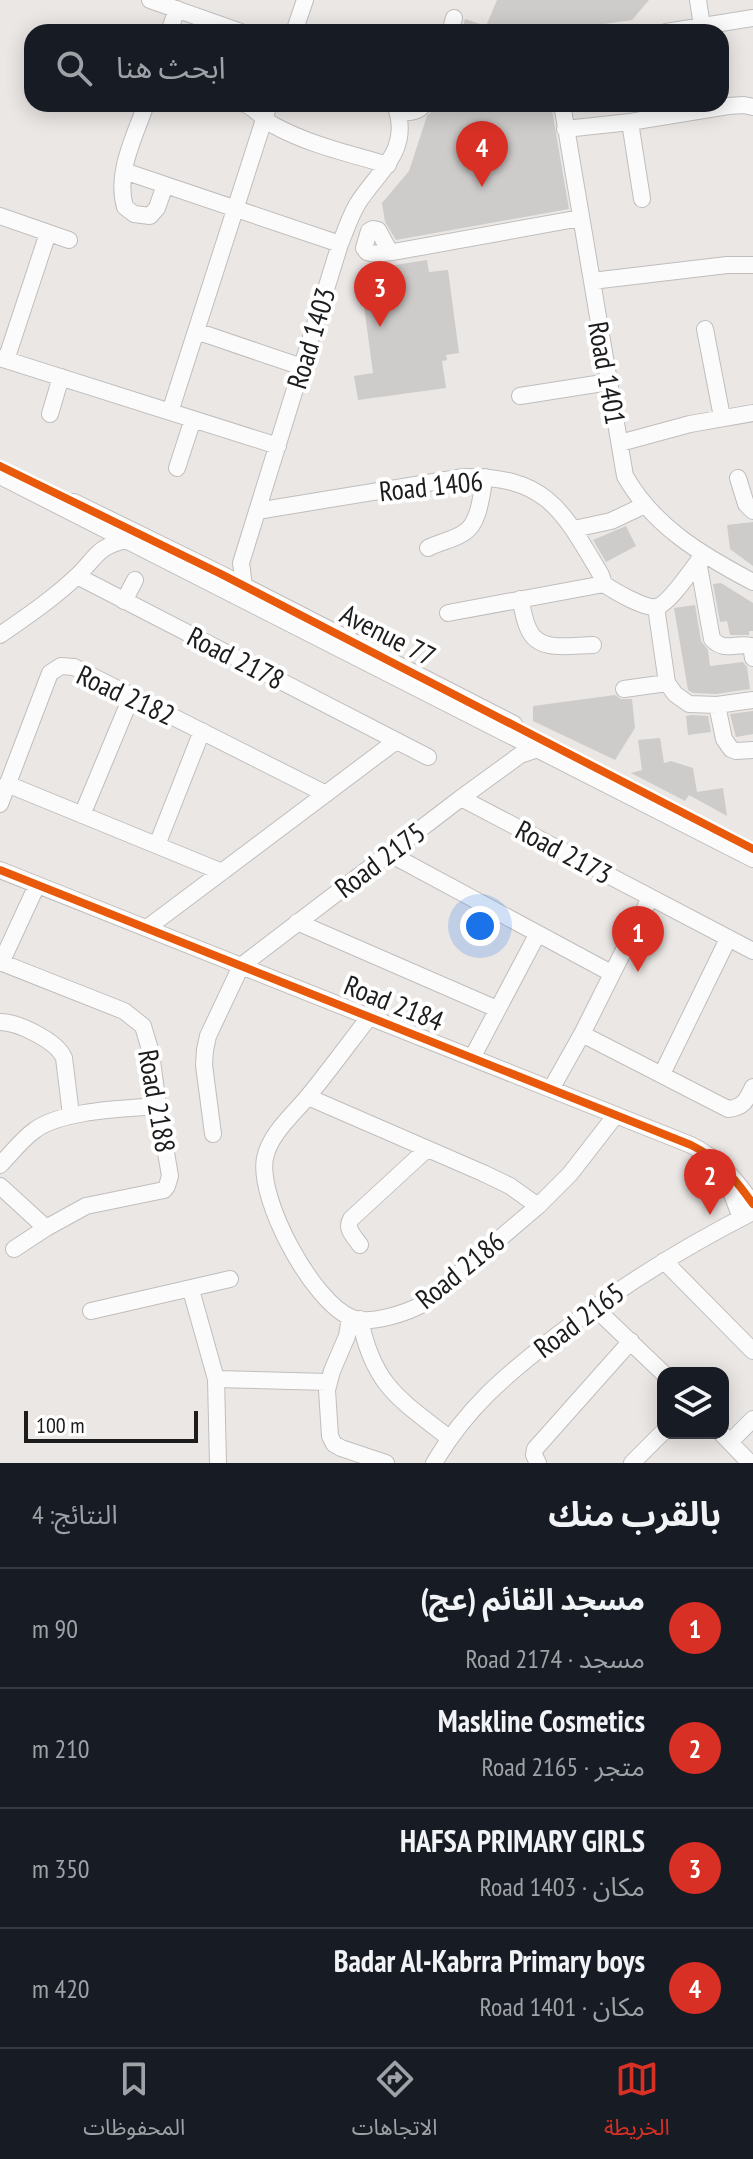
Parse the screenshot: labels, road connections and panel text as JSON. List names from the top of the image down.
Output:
{
  "streets": {
    "street": [
      "Road 1403",
      "Road 1401",
      "Road 1406",
      "Avenue 77",
      "Road 2178",
      "Road 2182",
      "Road 2173",
      "Road 2175",
      "Road 2184",
      "Road 2188",
      "Road 2186",
      "Road 2165"
    ]
  },
  "crossings": [
    ["Road 1403", "Road 1406"],
    ["Road 1403", "Avenue 77"],
    ["Avenue 77", "Road 2175"],
    ["Road 2173", "Road 2175"],
    ["Road 2175", "Road 2184"],
    ["Road 2184", "Road 2188"],
    ["Road 2184", "Road 2186"]
  ],
  "scale_bar": "100 m",
  "page": {
    "search": "ابحث هنا",
    "pins": [
      "4",
      "3",
      "1",
      "2"
    ],
    "scale": "100 m",
    "heading": ["بالقرب منك", "النتائج: 4"],
    "list": [
      {
        "mark": "1",
        "name": "مسجد القائم (عج)",
        "note": "مسجد · Road 2174",
        "value": "90 m"
      },
      {
        "mark": "2",
        "name": "Maskline Cosmetics",
        "note": "متجر · Road 2165",
        "value": "210 m"
      },
      {
        "mark": "3",
        "name": "HAFSA PRIMARY GIRLS",
        "note": "مكان · Road 1403",
        "value": "350 m"
      },
      {
        "mark": "4",
        "name": "Badar Al-Kabrra Primary boys",
        "note": "مكان · Road 1401",
        "value": "420 m"
      }
    ],
    "nav": ["الخريطة", "الاتجاهات", "المحفوظات"]
  }
}
